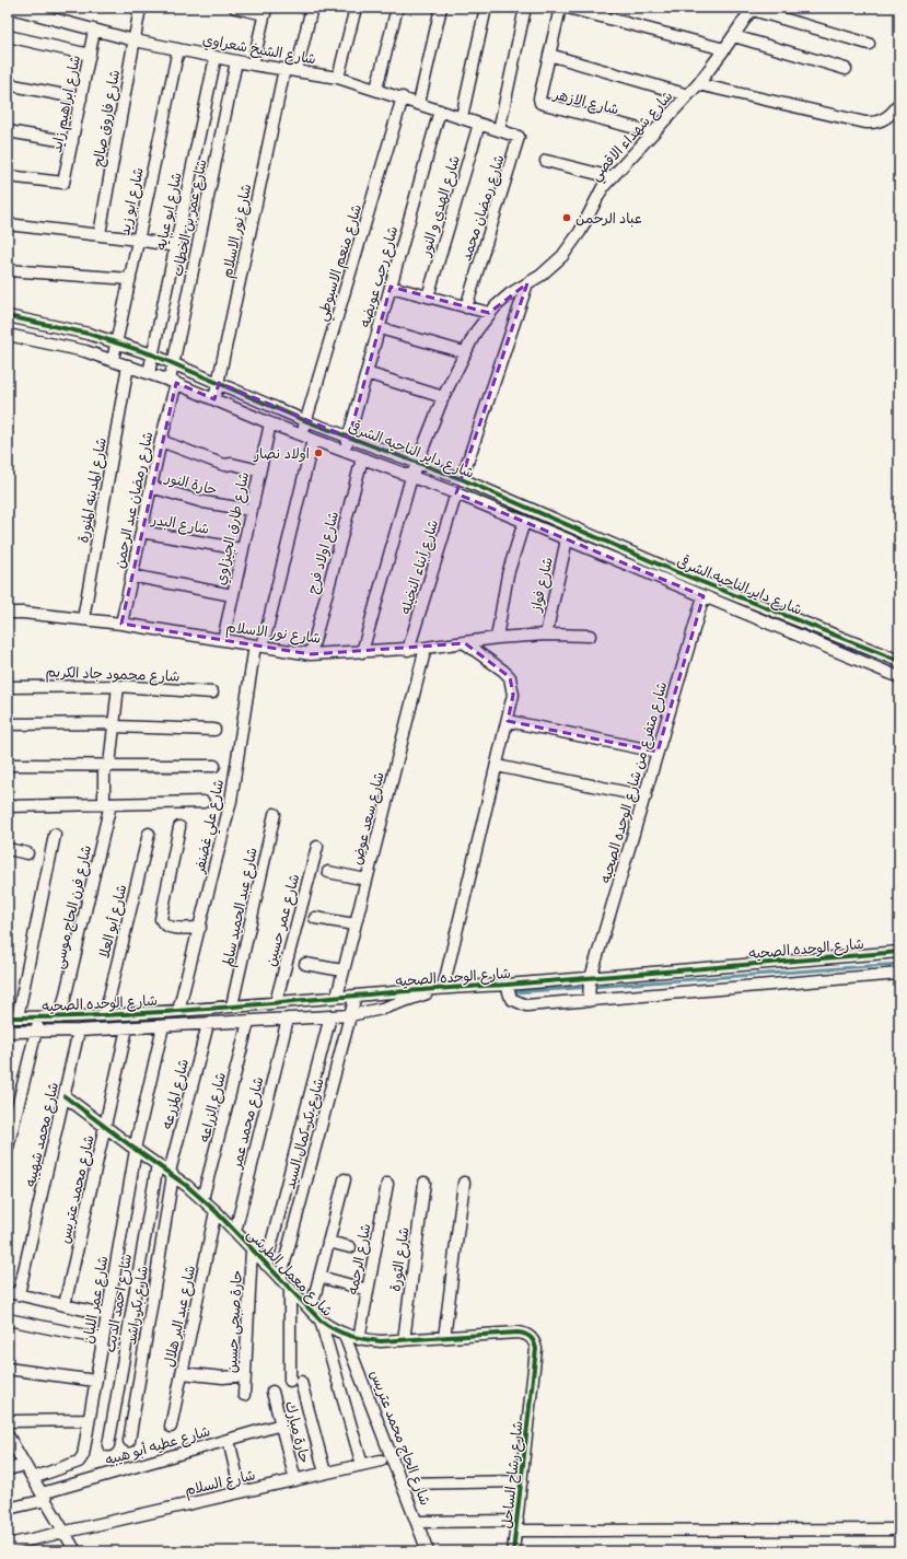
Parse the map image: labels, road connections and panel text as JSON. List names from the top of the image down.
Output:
{
  "streets": {
    "street": [
      "شارع الشيخ شعراوي",
      "شارع الازهر",
      "شارع ابراهيم زايد",
      "شارع فاروق صالح",
      "شارع شهداء الاقصي",
      "شارع ابو زيد",
      "شارع الهدي و النور",
      "شارع رمضان محمد",
      "شارع ابو عبايه",
      "شارع عمر بن الخطاب",
      "شارع نور الاسلام",
      "شارع منعم الاسيوطي",
      "شارع رجب عويضه",
      "شارع داير الناحيه الشرقى",
      "حارة النور",
      "شارع المدينه المنورة",
      "شارع رمضان عبد الرحمن",
      "شارع البدر",
      "شارع طارق الجيزاوي",
      "شارع اولاد فرج",
      "شارع أبناء النخيله",
      "شارع فواز",
      "شارع محمود جاد الكريم",
      "شارع متفرع من شارع الوحده الصحيه",
      "شارع سعد عوض",
      "شارع علي غضنفر",
      "شارع فرن الحاج موسى",
      "شارع عبد الحميد سالم",
      "شارع عمر حسين",
      "شارع أبو العلا",
      "شارع الوحده الصحيه",
      "شارع المزرعه",
      "شارع الزراعه",
      "شارع محمد عمر",
      "شارع بكر كمال السيد",
      "شارع محمد شهيبه",
      "شارع محمد عتريس",
      "شارع الرحمه",
      "شارع الثورة",
      "شارع معمل الطرشى",
      "شارع عمر اللبان",
      "شارع احمد الديب",
      "شارع بكر راشد",
      "شارع عبد البر هلال",
      "حارة صبحى حسين",
      "حارة مبارك",
      "شارع الحاج محمد عتريس",
      "شارع عطيه أبو هيبه",
      "شارع رشاح الساحل",
      "شارع السلام"
    ]
  },
  "crossings": [
    ["شارع الشيخ شعراوي", "شارع ابراهيم زايد"],
    ["شارع الشيخ شعراوي", "شارع فاروق صالح"],
    ["شارع الشيخ شعراوي", "شارع ابو زيد"],
    ["شارع الشيخ شعراوي", "شارع الهدي و النور"],
    ["شارع الشيخ شعراوي", "شارع رمضان محمد"],
    ["شارع الشيخ شعراوي", "شارع ابو عبايه"],
    ["شارع الشيخ شعراوي", "شارع عمر بن الخطاب"],
    ["شارع الشيخ شعراوي", "شارع نور الاسلام"],
    ["شارع الشيخ شعراوي", "شارع منعم الاسيوطي"],
    ["شارع الشيخ شعراوي", "شارع رجب عويضه"],
    ["شارع الازهر", "شارع شهداء الاقصي"],
    ["شارع شهداء الاقصي", "شارع نور الاسلام"],
    ["شارع شهداء الاقصي", "شارع داير الناحيه الشرقى"],
    ["شارع ابو زيد", "شارع داير الناحيه الشرقى"],
    ["شارع ابو عبايه", "شارع داير الناحيه الشرقى"],
    ["شارع عمر بن الخطاب", "شارع داير الناحيه الشرقى"],
    ["شارع عمر بن الخطاب", "شارع رمضان عبد الرحمن"],
    ["شارع نور الاسلام", "شارع داير الناحيه الشرقى"],
    ["شارع نور الاسلام", "شارع المدينه المنورة"],
    ["شارع نور الاسلام", "شارع رمضان عبد الرحمن"],
    ["شارع نور الاسلام", "شارع طارق الجيزاوي"],
    ["شارع نور الاسلام", "شارع اولاد فرج"],
    ["شارع نور الاسلام", "شارع أبناء النخيله"],
    ["شارع نور الاسلام", "شارع فواز"],
    ["شارع نور الاسلام", "شارع سعد عوض"],
    ["شارع نور الاسلام", "شارع علي غضنفر"],
    ["شارع منعم الاسيوطي", "شارع داير الناحيه الشرقى"],
    ["شارع رجب عويضه", "شارع داير الناحيه الشرقى"],
    ["شارع داير الناحيه الشرقى", "شارع المدينه المنورة"],
    ["شارع داير الناحيه الشرقى", "شارع رمضان عبد الرحمن"],
    ["شارع داير الناحيه الشرقى", "شارع طارق الجيزاوي"],
    ["شارع داير الناحيه الشرقى", "شارع اولاد فرج"],
    ["شارع داير الناحيه الشرقى", "شارع أبناء النخيله"],
    ["شارع داير الناحيه الشرقى", "شارع فواز"],
    ["شارع داير الناحيه الشرقى", "شارع متفرع من شارع الوحده الصحيه"],
    ["شارع داير الناحيه الشرقى", "شارع علي غضنفر"],
    ["حارة النور", "شارع رمضان عبد الرحمن"],
    ["حارة النور", "شارع طارق الجيزاوي"],
    ["شارع رمضان عبد الرحمن", "شارع البدر"],
    ["شارع البدر", "شارع طارق الجيزاوي"],
    ["شارع محمود جاد الكريم", "شارع فرن الحاج موسى"],
    ["شارع متفرع من شارع الوحده الصحيه", "شارع الوحده الصحيه"],
    ["شارع سعد عوض", "شارع الوحده الصحيه"],
    ["شارع علي غضنفر", "شارع الوحده الصحيه"],
    ["شارع فرن الحاج موسى", "شارع الوحده الصحيه"],
    ["شارع عبد الحميد سالم", "شارع الوحده الصحيه"],
    ["شارع عمر حسين", "شارع الوحده الصحيه"],
    ["شارع أبو العلا", "شارع الوحده الصحيه"],
    ["شارع الوحده الصحيه", "شارع المزرعه"],
    ["شارع الوحده الصحيه", "شارع الزراعه"],
    ["شارع الوحده الصحيه", "شارع محمد عمر"],
    ["شارع الوحده الصحيه", "شارع بكر كمال السيد"],
    ["شارع الوحده الصحيه", "شارع محمد شهيبه"],
    ["شارع الوحده الصحيه", "شارع محمد عتريس"],
    ["شارع الوحده الصحيه", "شارع عمر اللبان"],
    ["شارع المزرعه", "شارع معمل الطرشى"],
    ["شارع المزرعه", "شارع بكر راشد"],
    ["شارع الزراعه", "شارع معمل الطرشى"],
    ["شارع محمد عمر", "شارع معمل الطرشى"],
    ["شارع بكر كمال السيد", "شارع معمل الطرشى"],
    ["شارع محمد شهيبه", "شارع معمل الطرشى"],
    ["شارع محمد عتريس", "شارع معمل الطرشى"],
    ["شارع الرحمه", "شارع معمل الطرشى"],
    ["شارع الثورة", "شارع معمل الطرشى"],
    ["شارع معمل الطرشى", "شارع عمر اللبان"],
    ["شارع معمل الطرشى", "شارع احمد الديب"],
    ["شارع معمل الطرشى", "شارع بكر راشد"],
    ["شارع معمل الطرشى", "شارع عبد البر هلال"],
    ["شارع معمل الطرشى", "حارة صبحى حسين"],
    ["شارع معمل الطرشى", "شارع الحاج محمد عتريس"],
    ["شارع معمل الطرشى", "شارع رشاح الساحل"],
    ["حارة مبارك", "شارع عطيه أبو هيبه"],
    ["حارة مبارك", "شارع السلام"]
  ],
  "places": ["عباد الرحمن", "اولاد نصار"]
}
